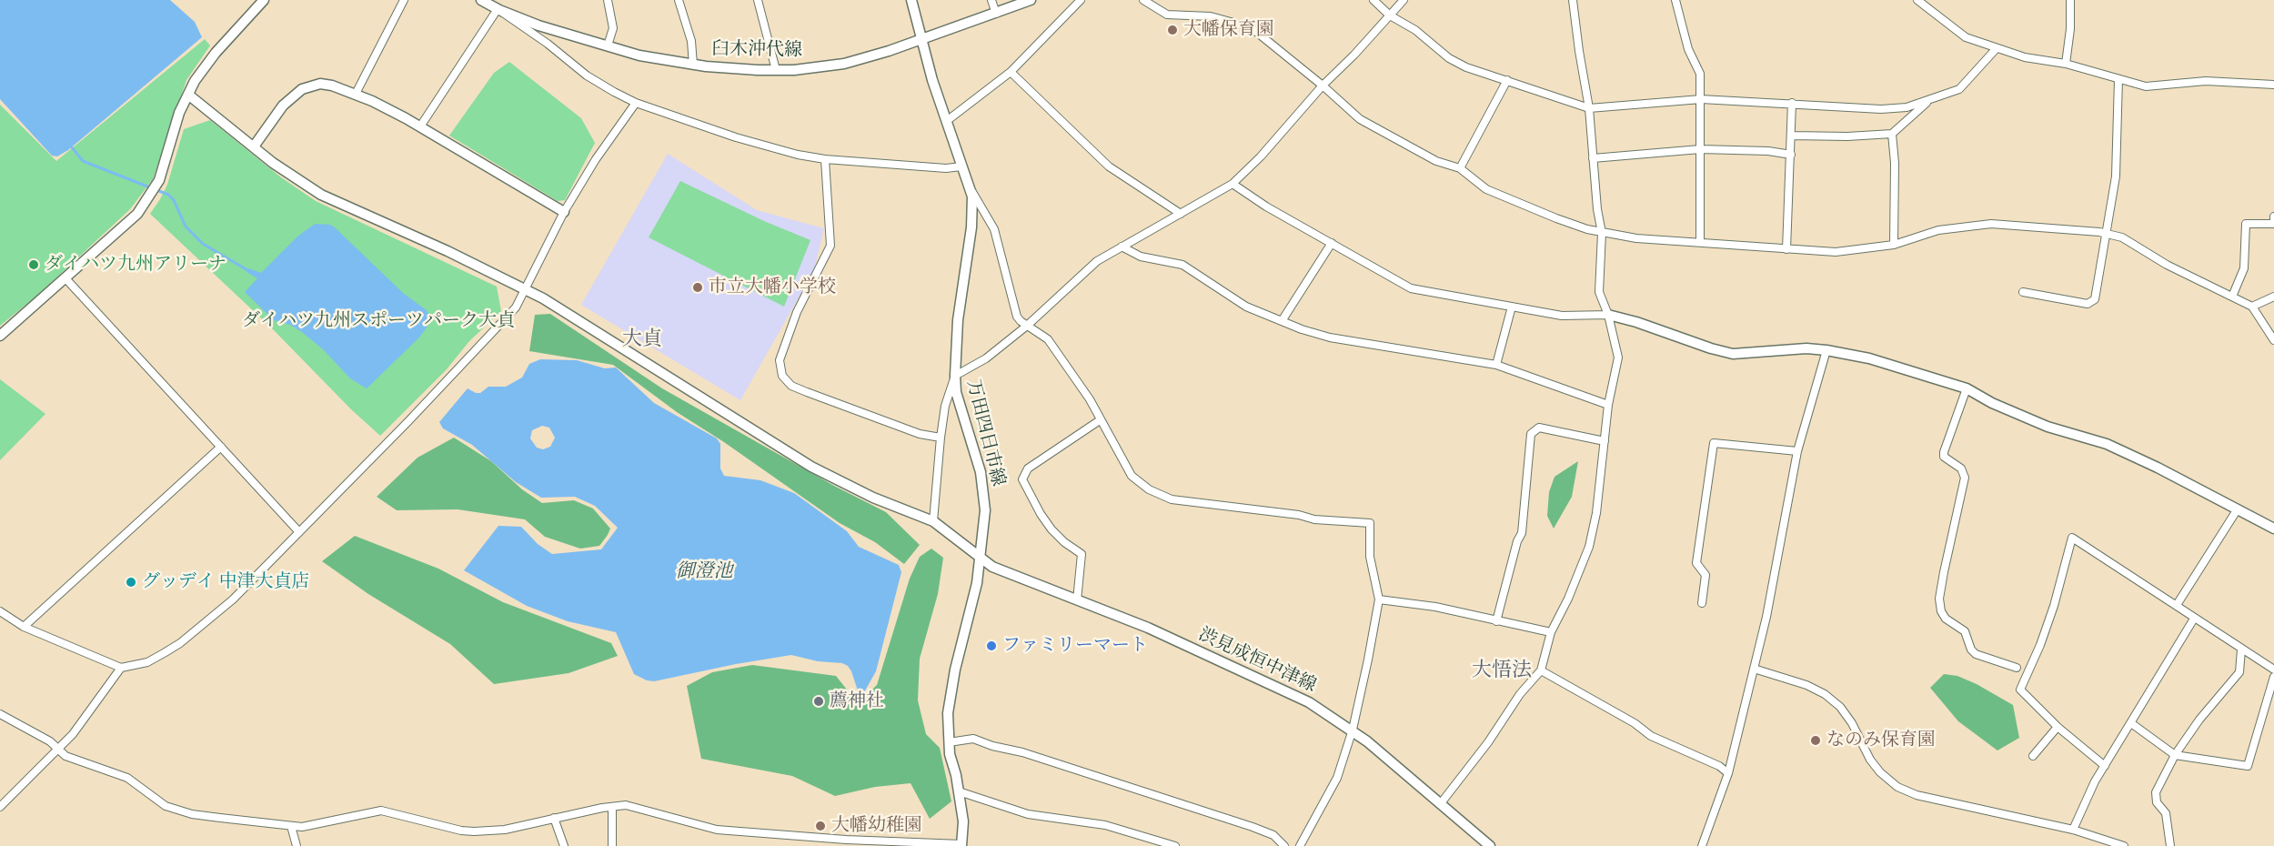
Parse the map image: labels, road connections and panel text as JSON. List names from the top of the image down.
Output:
{
  "streets": {
    "street": ["臼木沖代線", "万田四日市線", "渋見成恒中津線"]
  },
  "crossings": [
    ["臼木沖代線", "万田四日市線"],
    ["万田四日市線", "渋見成恒中津線"]
  ],
  "districts": ["大貞", "大悟法"],
  "water": ["御澄池"],
  "parks": ["ダイハツ九州スポーツパーク大貞"],
  "places": [
    "大幡保育園",
    "ダイハツ九州アリーナ",
    "市立大幡小学校",
    "グッデイ 中津大貞店",
    "ファミリーマート",
    "薦神社",
    "なのみ保育園",
    "大幡幼稚園"
  ]
}
